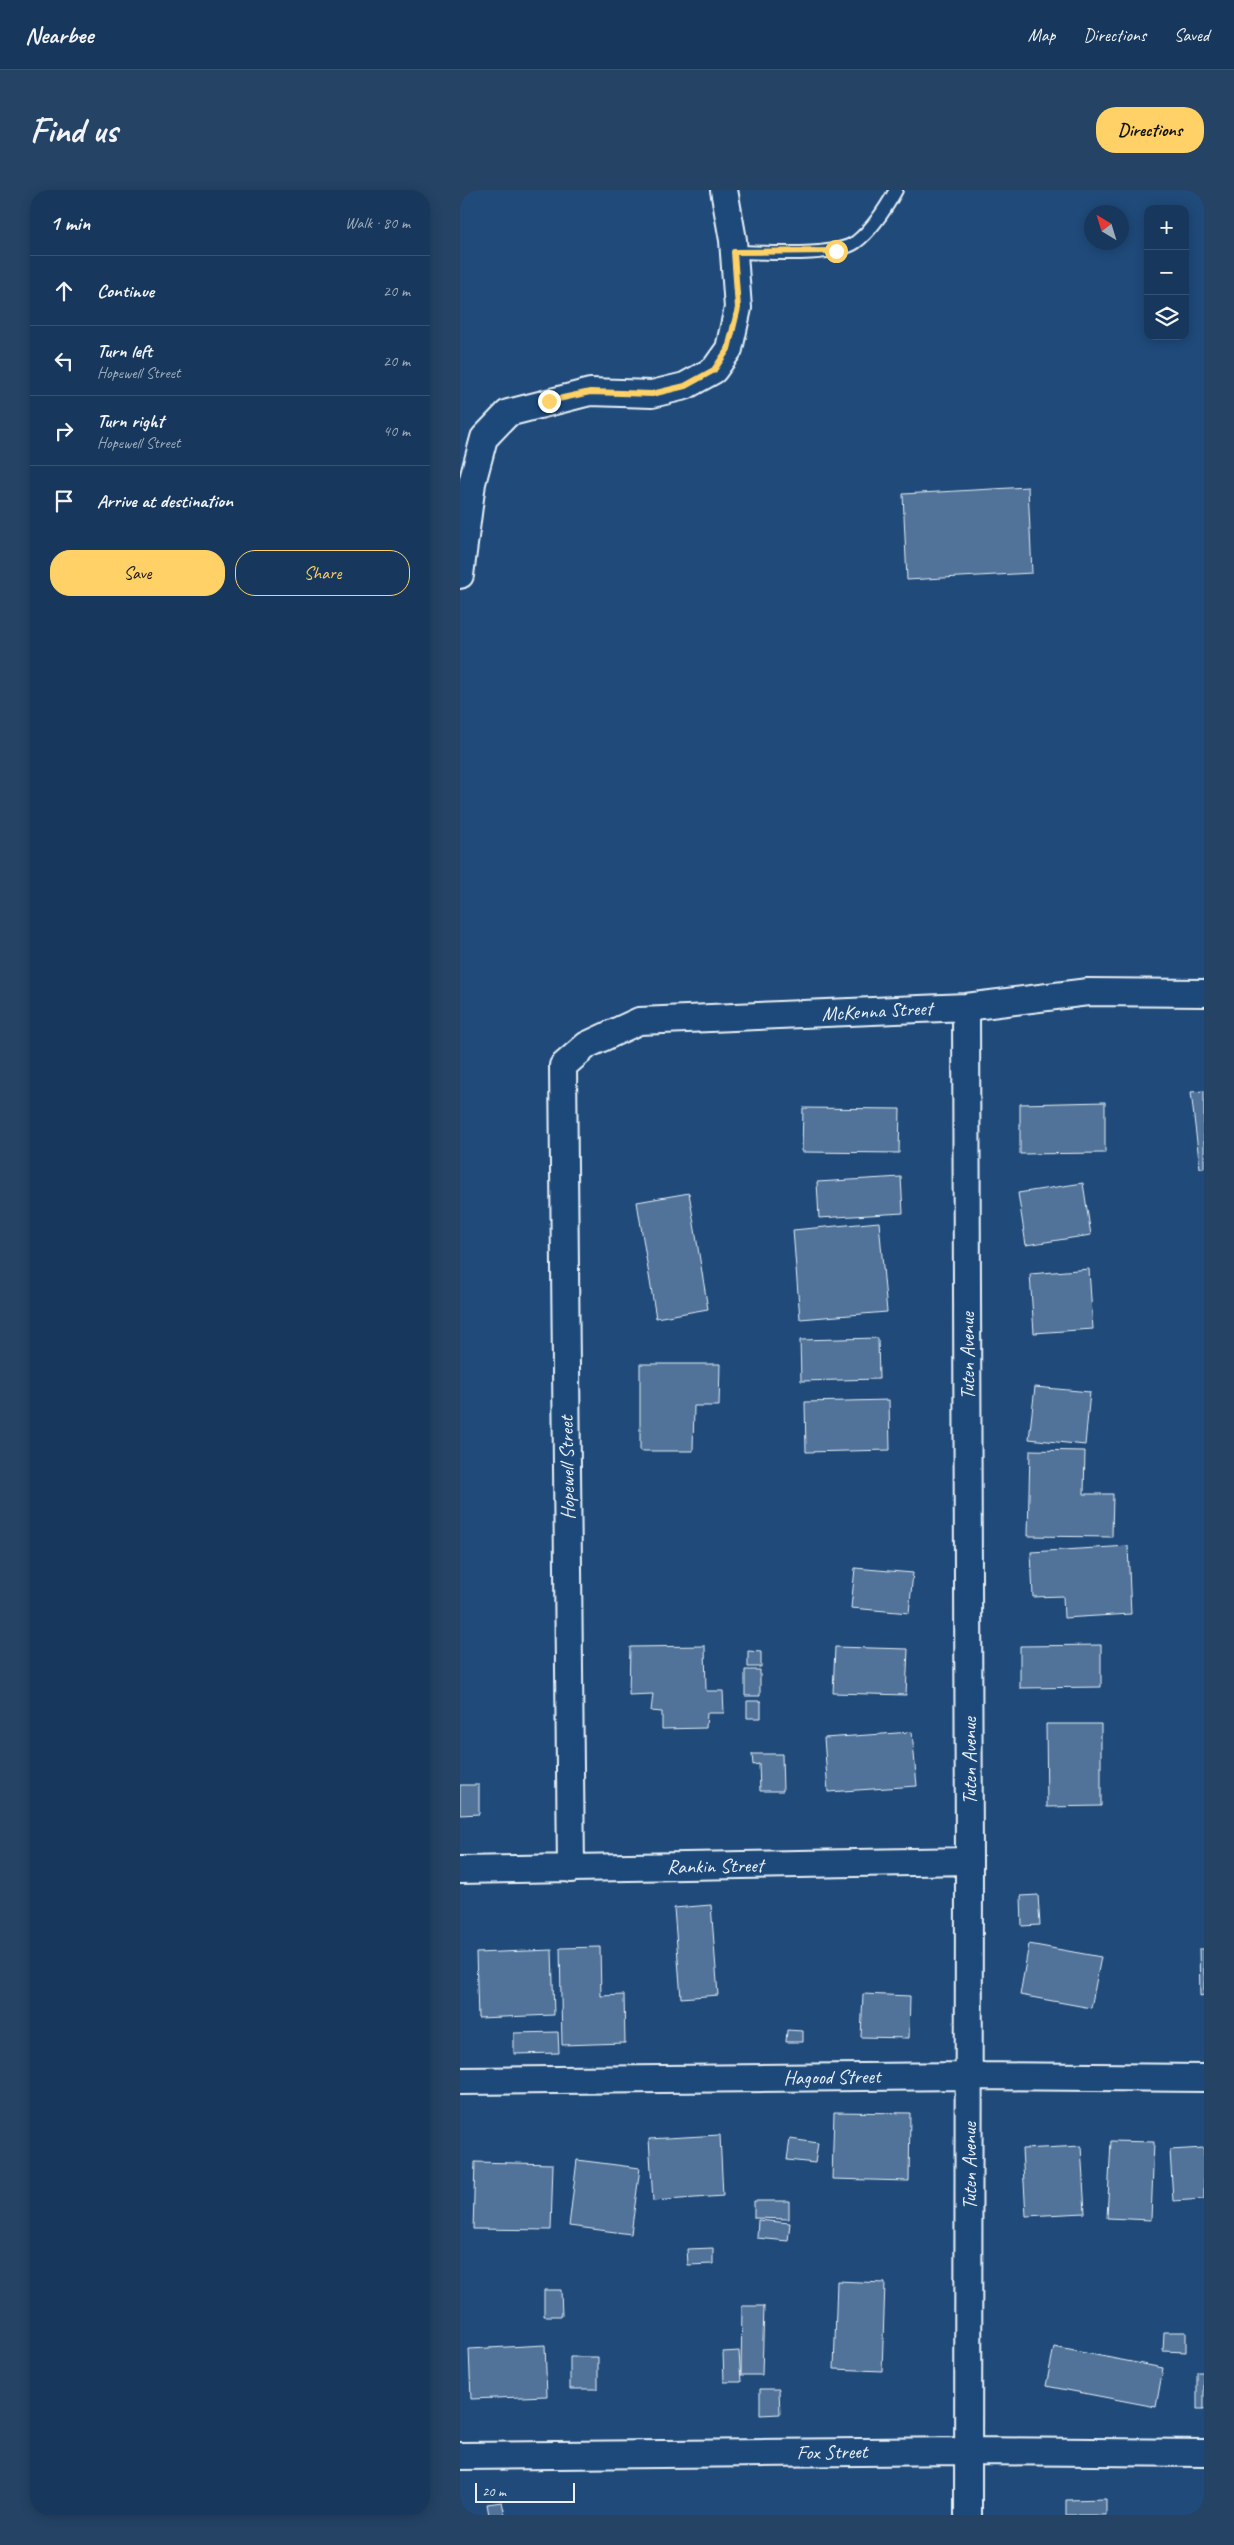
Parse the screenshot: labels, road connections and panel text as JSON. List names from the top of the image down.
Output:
{
  "streets": {
    "street": [
      "McKenna Street",
      "Tuten Avenue",
      "Hopewell Street",
      "Rankin Street",
      "Hagood Street",
      "Fox Street"
    ]
  },
  "crossings": [
    ["McKenna Street", "Tuten Avenue"],
    ["McKenna Street", "Hopewell Street"],
    ["Tuten Avenue", "Rankin Street"],
    ["Tuten Avenue", "Hagood Street"],
    ["Tuten Avenue", "Fox Street"],
    ["Hopewell Street", "Rankin Street"]
  ],
  "scale_bar": "20 m",
  "north": "top left",
  "page": {
    "header": "Nearbee",
    "nav": ["Map", "Directions", "Saved"],
    "buttons": [
      "Directions",
      ["Save", "Share"]
    ],
    "title": "Find us",
    "heading": ["1 min", "Walk · 80 m"],
    "map_buttons": ["+", "−"],
    "list": [
      ["Continue", "20 m"],
      ["Turn left", "Hopewell Street", "20 m"],
      ["Turn right", "Hopewell Street", "40 m"],
      "Arrive at destination"
    ],
    "scale": "20 m"
  }
}
